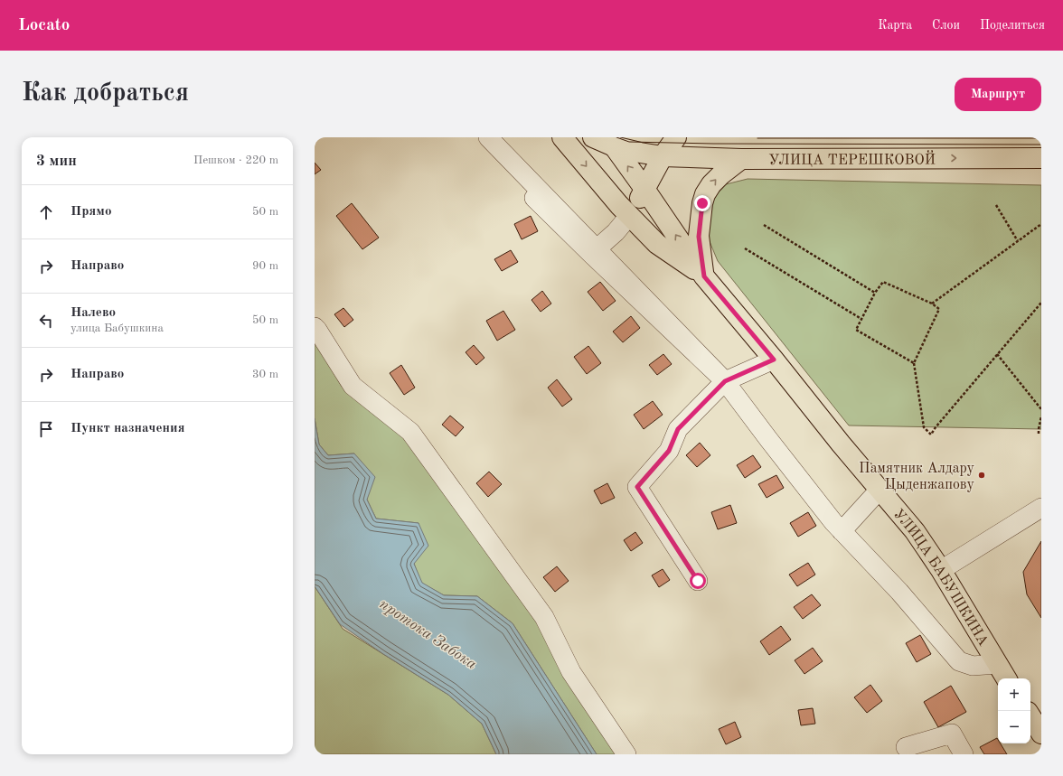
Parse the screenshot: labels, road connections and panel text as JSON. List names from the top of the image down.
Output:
{
  "streets": {
    "main road": ["УЛИЦА ТЕРЕШКОВОЙ", "УЛИЦА БАБУШКИНА"]
  },
  "crossings": [
    ["УЛИЦА ТЕРЕШКОВОЙ", "УЛИЦА БАБУШКИНА"]
  ],
  "one_way": ["УЛИЦА ТЕРЕШКОВОЙ"],
  "water": ["протока Забока"],
  "places": ["Памятник Алдару Цыденжапову"],
  "page": {
    "header": "Locato",
    "nav": ["Карта", "Слои", "Поделиться"],
    "buttons": "Маршрут",
    "title": "Как добраться",
    "heading": ["3 мин", "Пешком · 220 m"],
    "list": [
      ["Прямо", "50 m"],
      ["Направо", "90 m"],
      ["Налево", "улица Бабушкина", "50 m"],
      ["Направо", "30 m"],
      "Пункт назначения"
    ],
    "map_buttons": ["+", "−"]
  }
}
